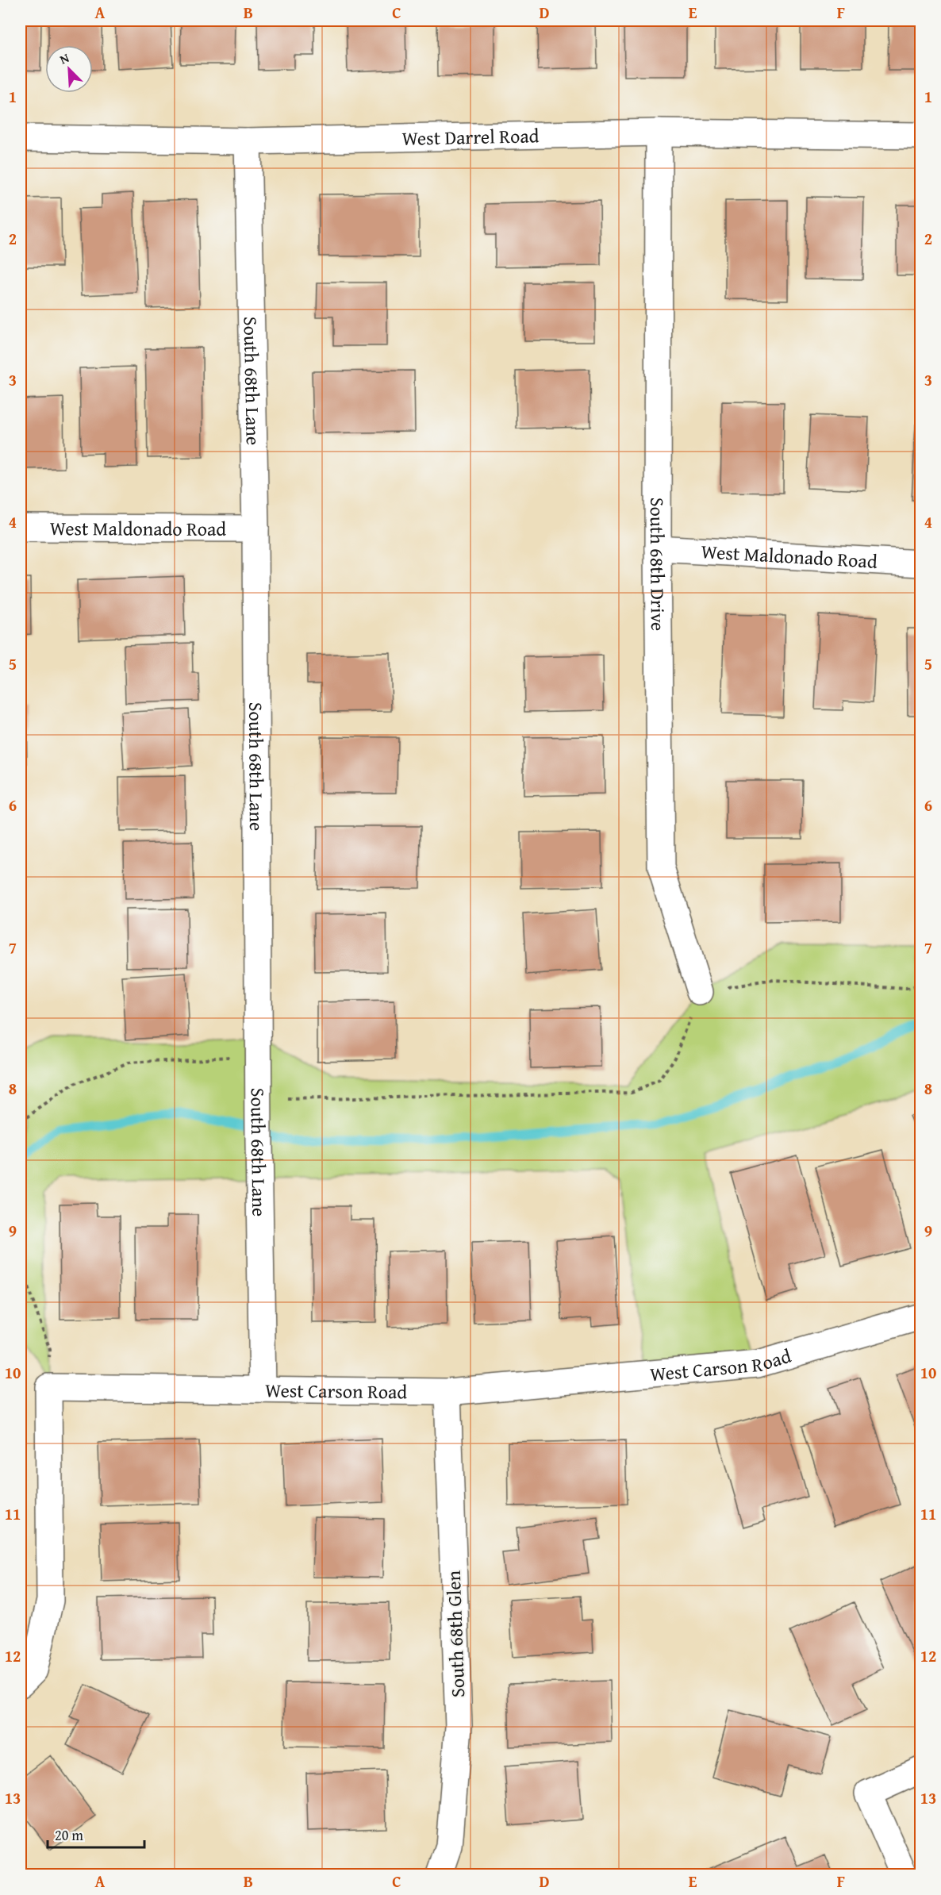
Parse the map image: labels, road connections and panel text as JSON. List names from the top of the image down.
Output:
{
  "streets": {
    "street": [
      "West Darrel Road",
      "South 68th Lane",
      "West Maldonado Road",
      "South 68th Drive",
      "West Carson Road",
      "South 68th Glen"
    ]
  },
  "crossings": [
    ["West Darrel Road", "South 68th Lane"],
    ["West Darrel Road", "South 68th Drive"],
    ["South 68th Lane", "West Maldonado Road"],
    ["South 68th Lane", "West Carson Road"],
    ["West Maldonado Road", "South 68th Drive"],
    ["West Carson Road", "South 68th Glen"]
  ],
  "scale_bar": "20 m",
  "north": "top left",
  "grid": {
    "columns": [
      "A",
      "B",
      "C",
      "D",
      "E",
      "F"
    ],
    "rows": [
      "1",
      "2",
      "3",
      "4",
      "5",
      "6",
      "7",
      "8",
      "9",
      "10",
      "11",
      "12",
      "13"
    ]
  }
}
